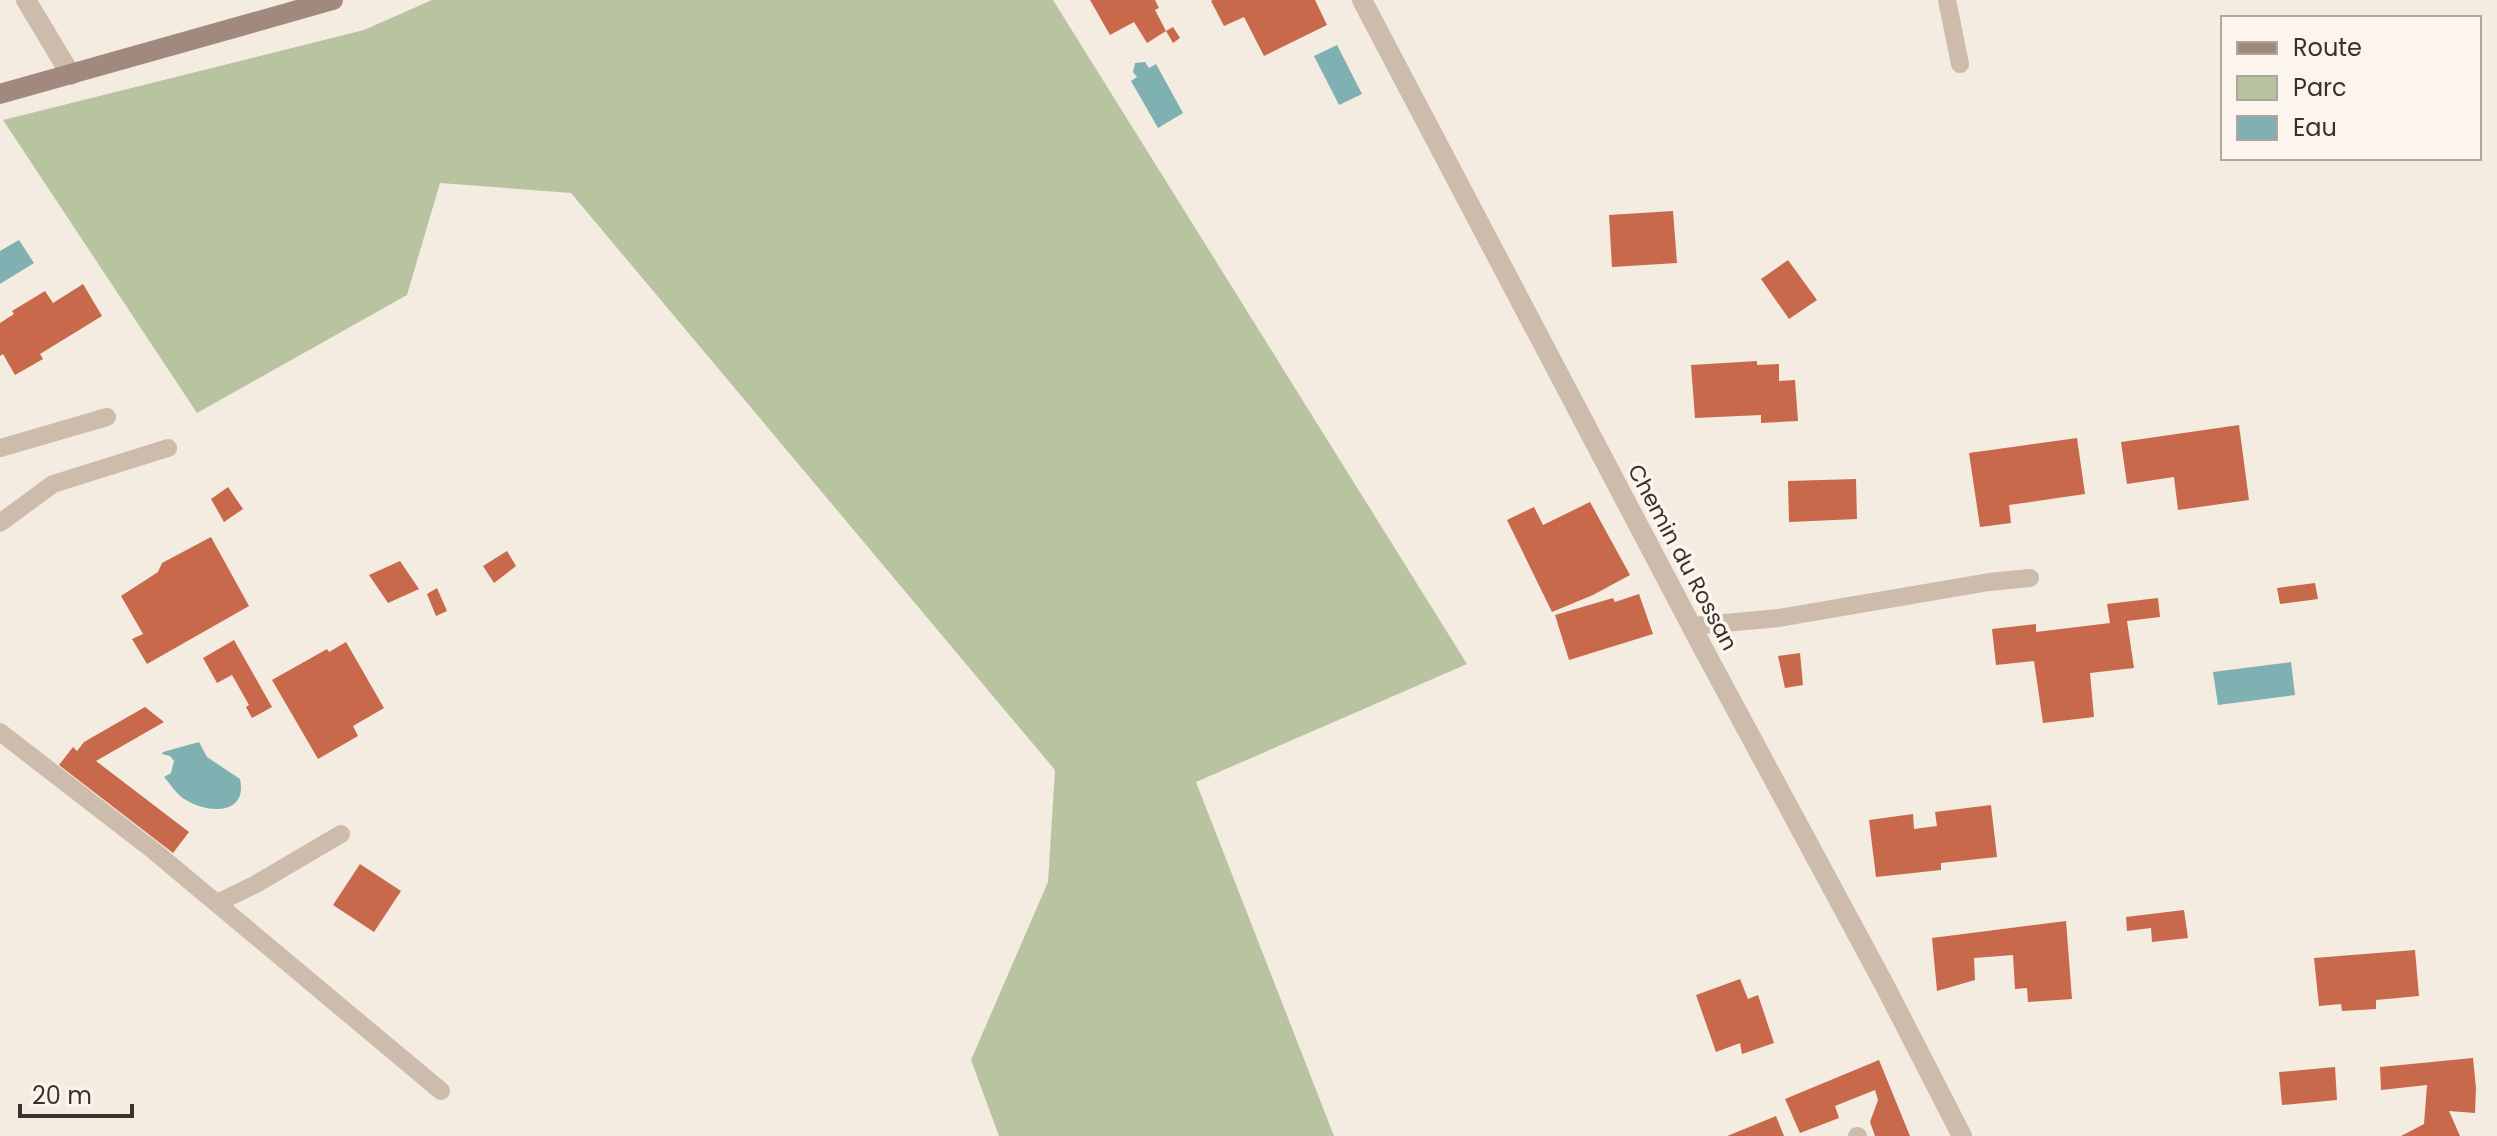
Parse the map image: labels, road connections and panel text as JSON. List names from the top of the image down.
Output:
{
  "streets": {
    "street": ["Chemin du Rossan"]
  },
  "legend": ["Route", "Parc", "Eau"],
  "scale_bar": "20 m"
}
